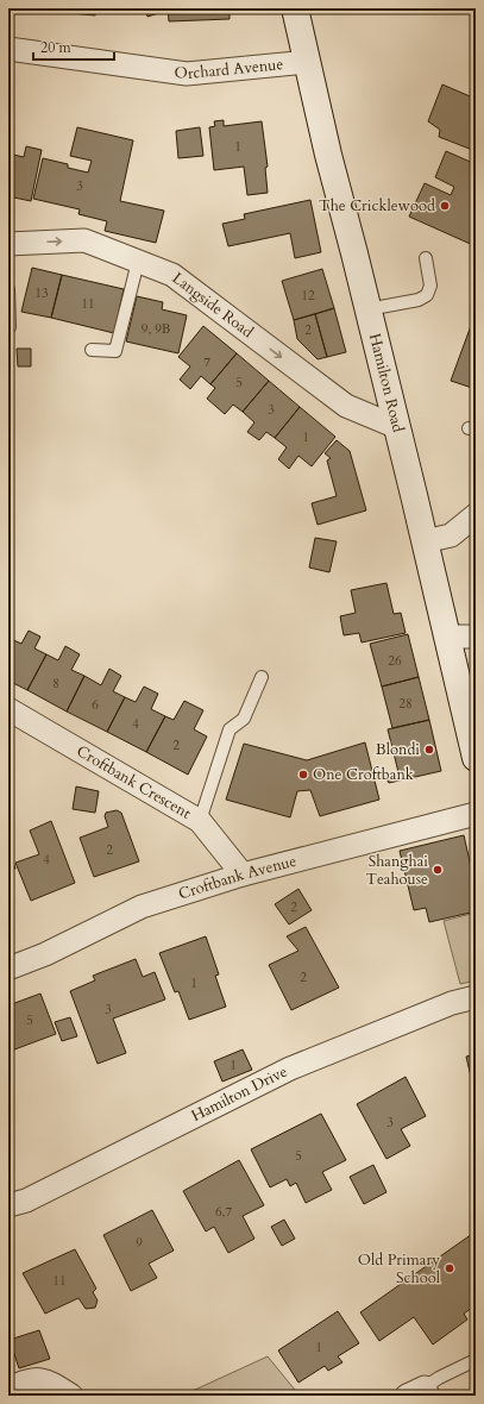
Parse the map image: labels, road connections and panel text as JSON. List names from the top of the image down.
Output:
{
  "streets": {
    "main road": ["Hamilton Road"],
    "street": [
      "Orchard Avenue",
      "Langside Road",
      "Croftbank Crescent",
      "Croftbank Avenue",
      "Hamilton Drive"
    ]
  },
  "crossings": [
    ["Orchard Avenue", "Hamilton Road"],
    ["Langside Road", "Hamilton Road"],
    ["Croftbank Crescent", "Croftbank Avenue"]
  ],
  "one_way": ["Langside Road"],
  "places": [
    "The Cricklewood",
    "Blondi",
    "One Croftbank",
    "Shanghai Teahouse",
    "Old Primary School"
  ],
  "house_numbers": [
    "1",
    "3",
    "13",
    "12",
    "11",
    "9, 9B",
    "2",
    "7",
    "5",
    "3",
    "1",
    "26",
    "8",
    "28",
    "6",
    "4",
    "2",
    "2",
    "4",
    "2",
    "2",
    "1",
    "3",
    "5",
    "1",
    "3",
    "5",
    "6,7",
    "9",
    "11",
    "1"
  ],
  "scale_bar": "20 m"
}
